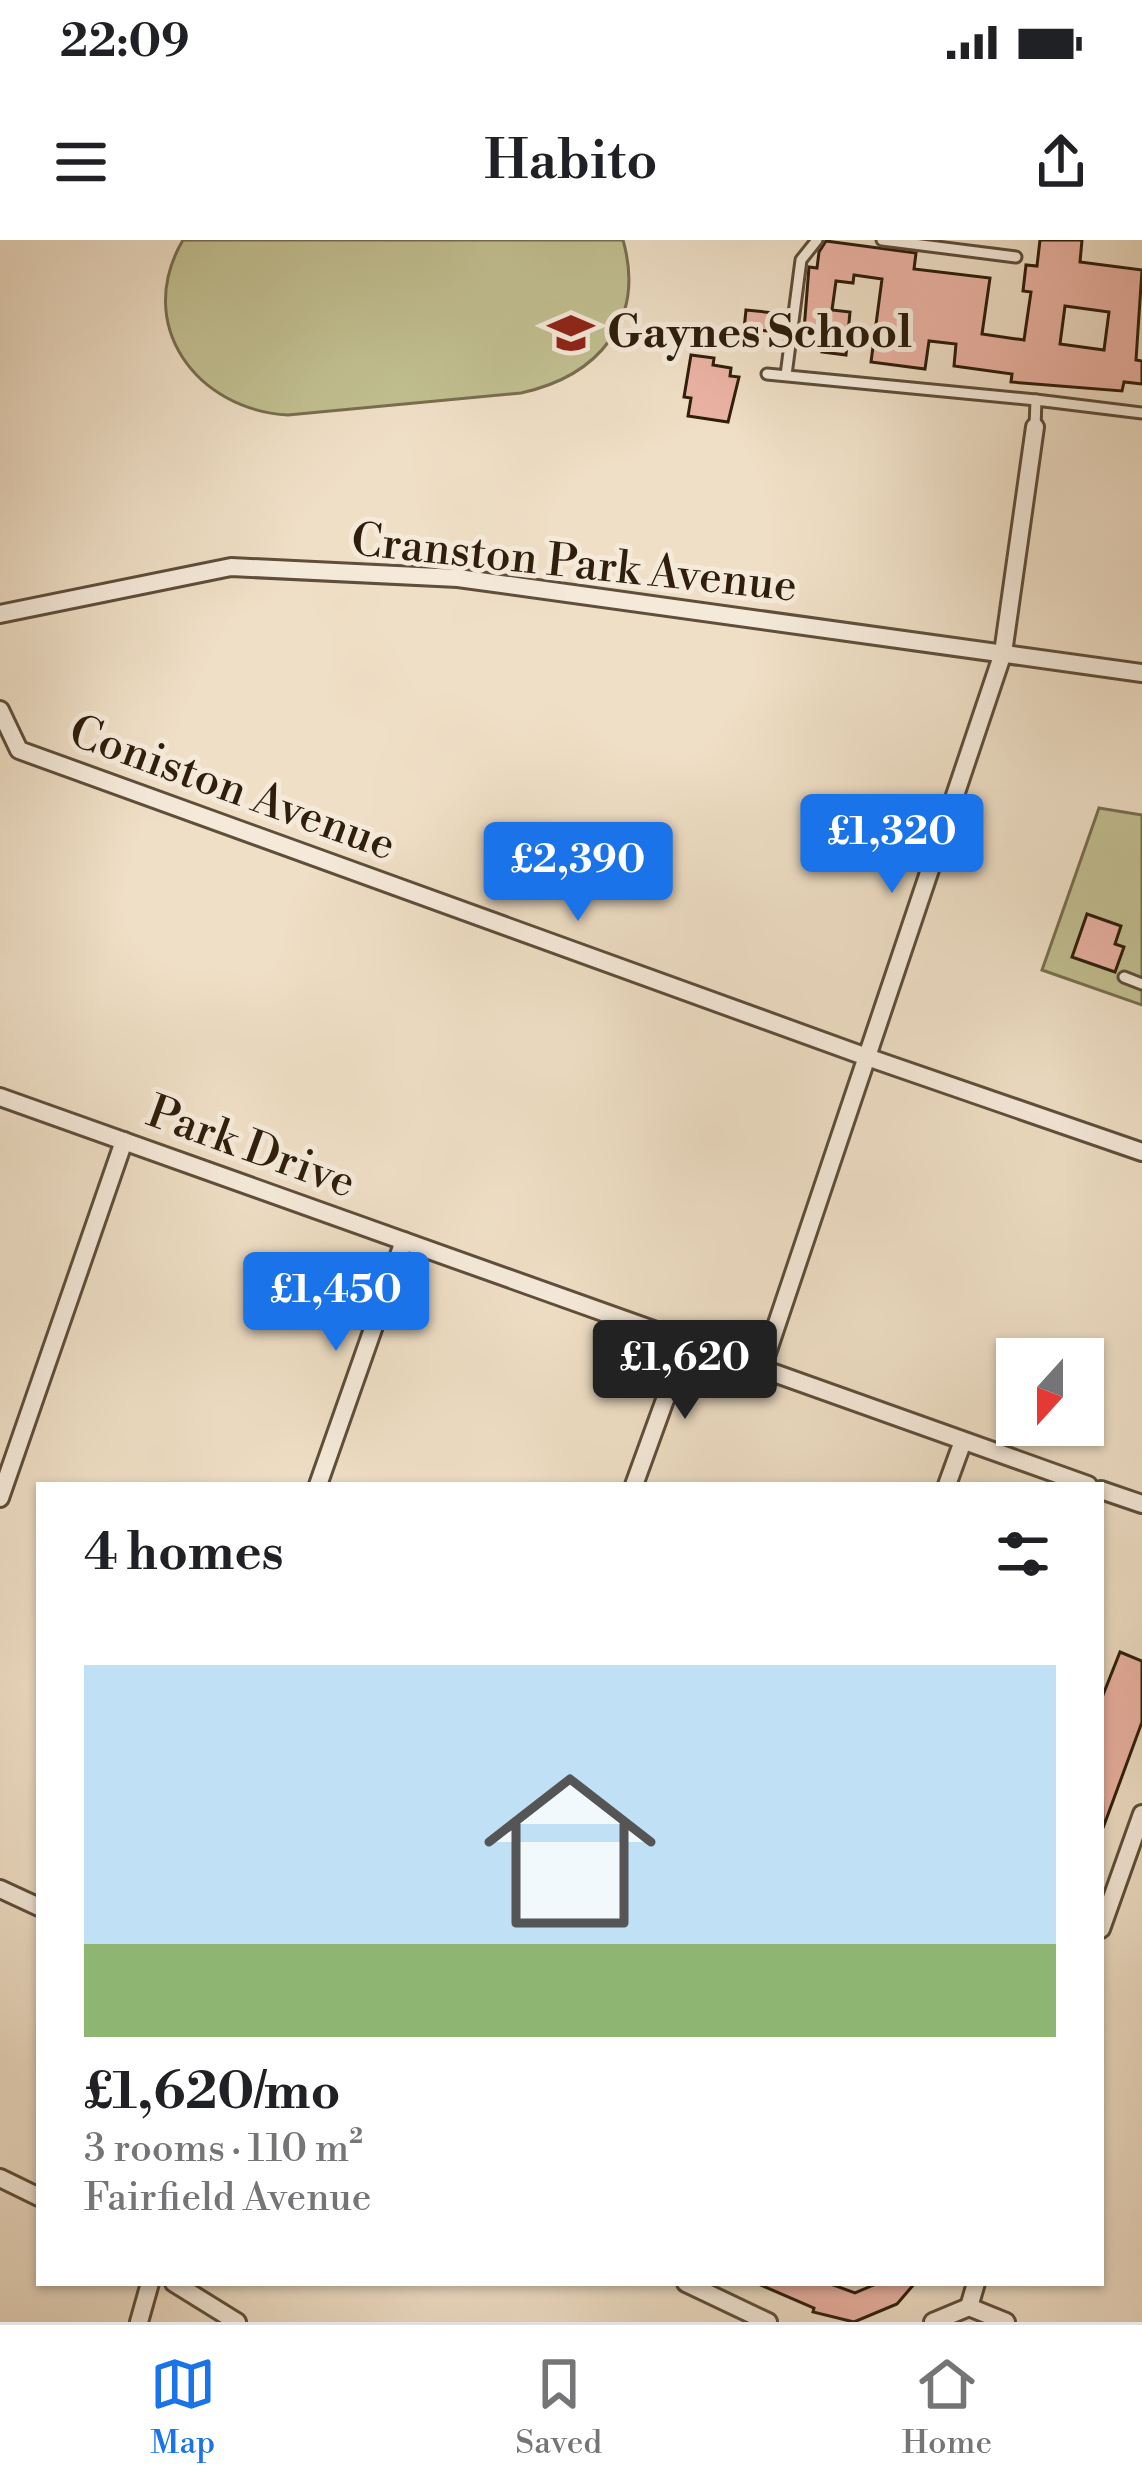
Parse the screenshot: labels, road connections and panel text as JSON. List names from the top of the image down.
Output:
{
  "streets": {
    "street": ["Cranston Park Avenue", "Coniston Avenue", "Park Drive"]
  },
  "places": {
    "school or university": ["Gaynes School"]
  },
  "north": "bottom",
  "page": {
    "status": "22:09",
    "header": "Habito",
    "price": [
      "£1,320",
      "£2,390",
      "£1,450",
      "£1,620"
    ],
    "heading": "4 homes",
    "list": [
      {
        "name": "£1,620/mo",
        "note": "3 rooms · 110 m² · Fairfield Avenue"
      }
    ],
    "tabs": ["Map", "Saved", "Home"]
  }
}
